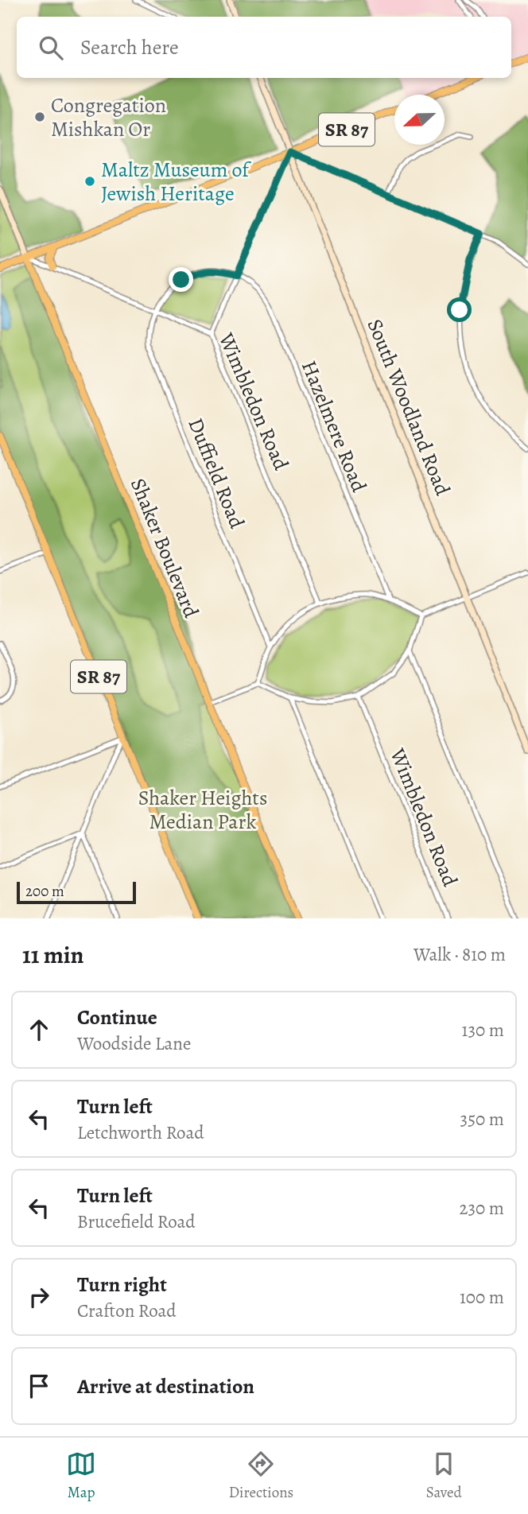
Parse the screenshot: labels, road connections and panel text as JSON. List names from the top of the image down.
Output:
{
  "streets": {
    "main road": ["SR 87", "Shaker Boulevard"],
    "street": [
      "Wimbledon Road",
      "South Woodland Road",
      "Hazelmere Road",
      "Duffield Road"
    ]
  },
  "crossings": [
    ["SR 87", "Wimbledon Road"],
    ["SR 87", "South Woodland Road"],
    ["SR 87", "Shaker Boulevard"],
    ["Wimbledon Road", "Hazelmere Road"],
    ["Wimbledon Road", "Duffield Road"],
    ["Wimbledon Road", "Shaker Boulevard"],
    ["Hazelmere Road", "Duffield Road"]
  ],
  "parks": ["Shaker Heights Median Park"],
  "places": ["Congregation Mishkan Or", "Maltz Museum of Jewish Heritage"],
  "scale_bar": "200 m",
  "north": "left",
  "page": {
    "search": "Search here",
    "scale": "200 m",
    "heading": ["11 min", "Walk · 810 m"],
    "list": [
      ["Continue", "Woodside Lane", "130 m"],
      ["Turn left", "Letchworth Road", "350 m"],
      ["Turn left", "Brucefield Road", "230 m"],
      ["Turn right", "Crafton Road", "100 m"],
      "Arrive at destination"
    ],
    "nav": ["Map", "Directions", "Saved"]
  }
}
